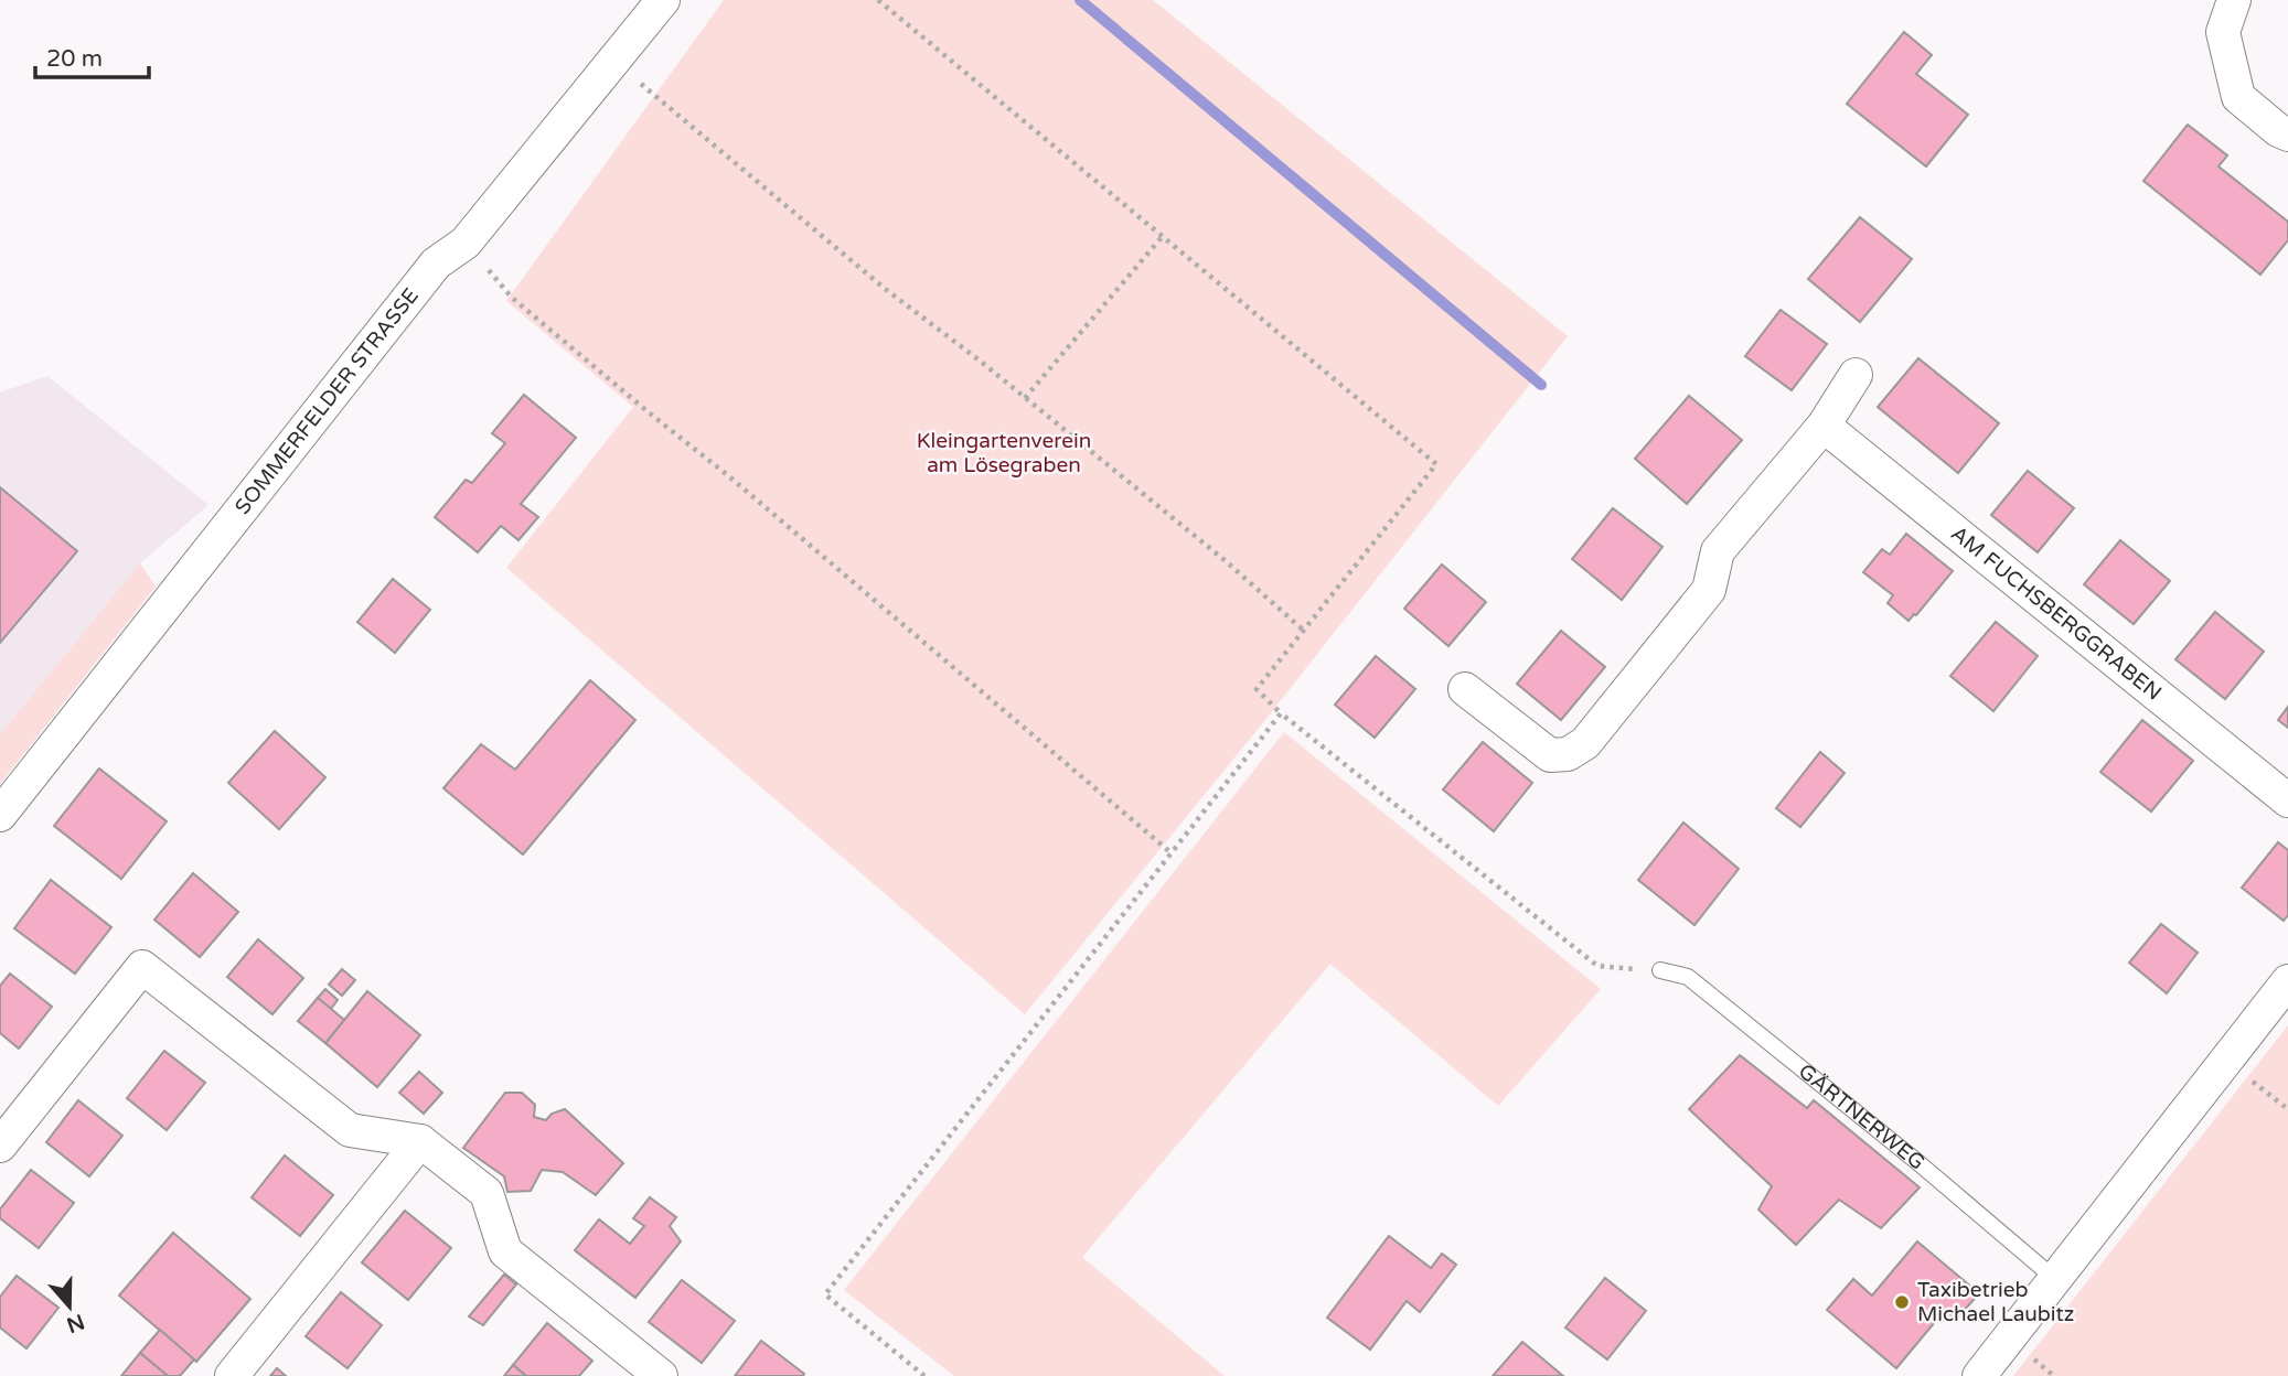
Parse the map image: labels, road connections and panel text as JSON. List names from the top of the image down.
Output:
{
  "streets": {
    "street": ["SOMMERFELDER STRASSE", "AM FUCHSBERGGRABEN"],
    "lane": ["GÄRTNERWEG"]
  },
  "parks": ["Kleingartenverein am Lösegraben"],
  "places": ["Taxibetrieb Michael Laubitz"],
  "scale_bar": "20 m",
  "north": "bottom"
}
